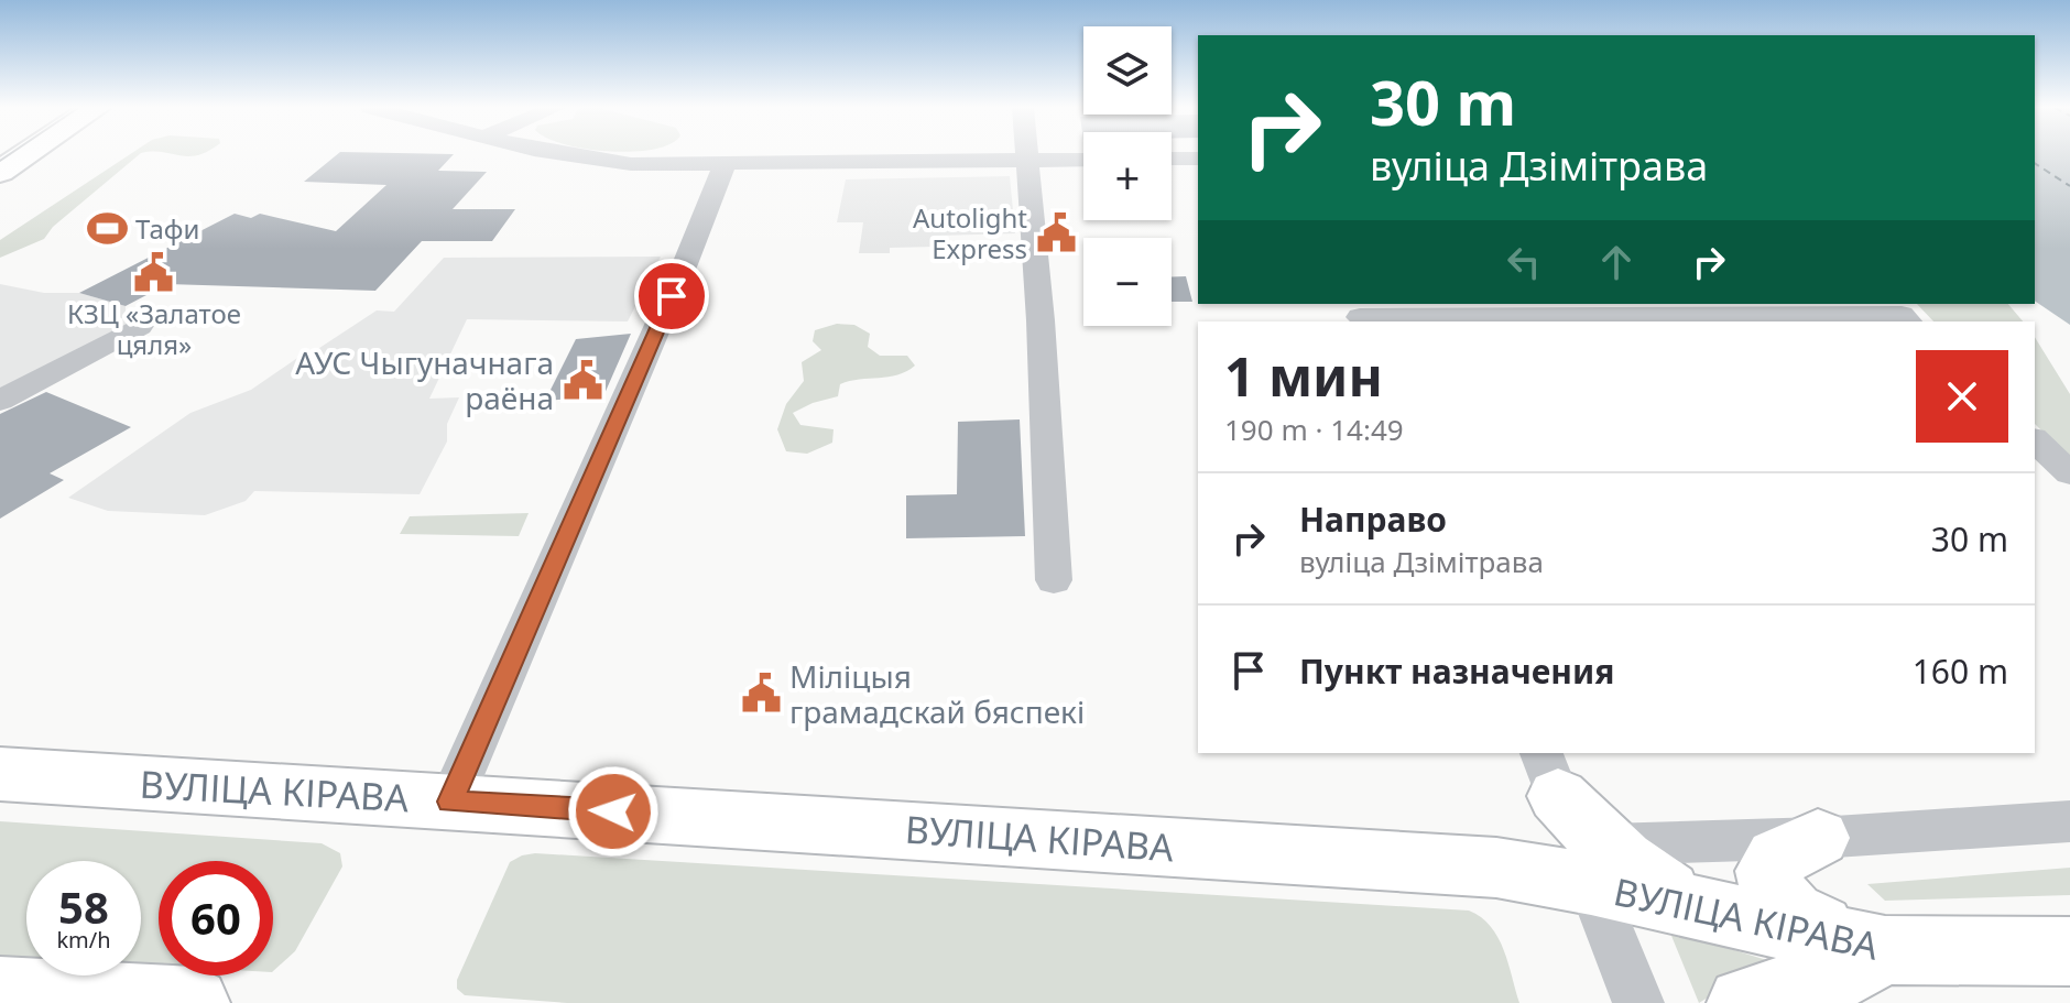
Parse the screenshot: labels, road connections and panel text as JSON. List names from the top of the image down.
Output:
{
  "streets": {
    "main road": ["ВУЛІЦА КІРАВА"]
  },
  "places": {
    "sports": ["Тафи"],
    "public building": [
      "Autolight Express",
      "КЗЦ «Залатое цяля»",
      "АУС Чыгуначнага раёна",
      "Міліцыя грамадскай бяспекі"
    ]
  },
  "page": {
    "map_buttons": ["+", "−"],
    "turn": ["30 m", "вуліца Дзімітрава"],
    "heading": ["1 мин", "190 m · 14:49"],
    "list": [
      {
        "name": "Направо",
        "note": "вуліца Дзімітрава",
        "value": "30 m"
      },
      {
        "name": "Пункт назначения",
        "value": "160 m"
      }
    ],
    "speed": "58 km/h",
    "limit": "60"
  }
}
